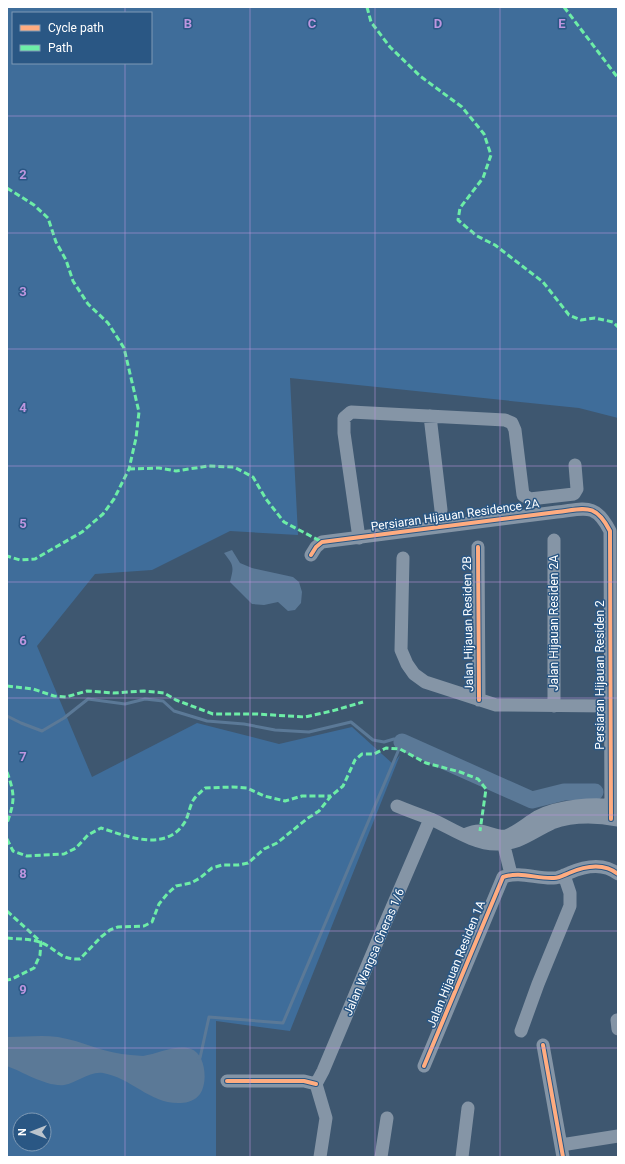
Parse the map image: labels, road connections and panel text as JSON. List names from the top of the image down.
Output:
{
  "streets": {
    "street": [
      "Persiaran Hijauan Residence 2A",
      "Jalan Hijauan Residen 2A",
      "Jalan Hijauan Residen 2B",
      "Persiaran Hijauan Residen 2",
      "Jalan Wangsa Cheras 1/6",
      "Jalan Hijauan Residen 1A"
    ]
  },
  "crossings": [
    ["Persiaran Hijauan Residence 2A", "Persiaran Hijauan Residen 2"],
    ["Jalan Hijauan Residen 2A", "Jalan Hijauan Residen 2B"],
    ["Jalan Hijauan Residen 2A", "Persiaran Hijauan Residen 2"]
  ],
  "legend": ["Cycle path", "Path"],
  "north": "left",
  "grid": {
    "columns": [
      "B",
      "C",
      "D",
      "E"
    ],
    "rows": [
      "2",
      "3",
      "4",
      "5",
      "6",
      "7",
      "8",
      "9"
    ]
  }
}
